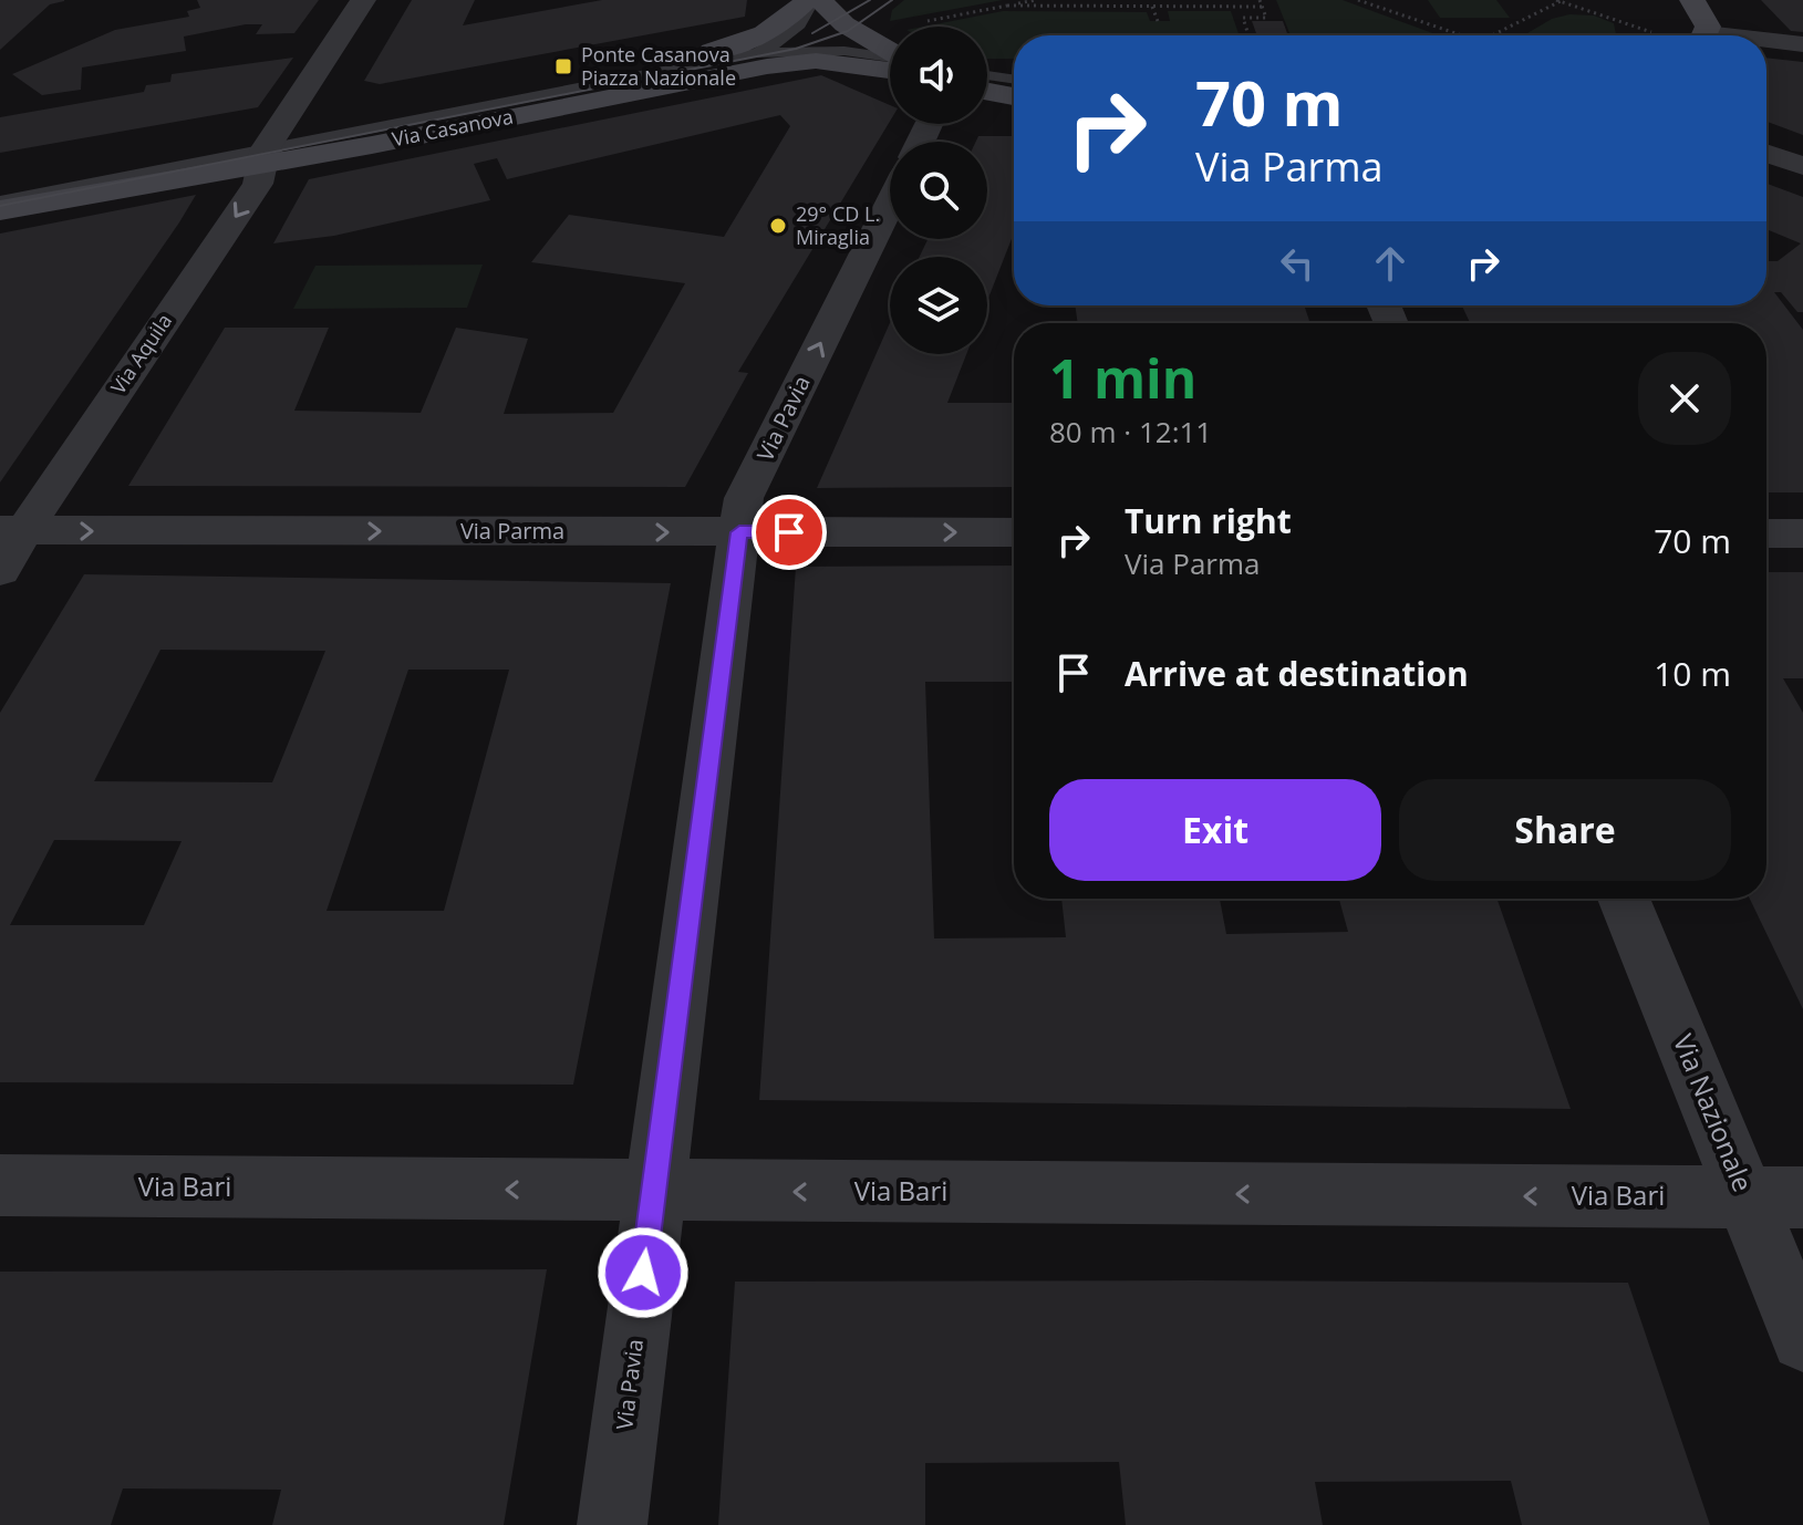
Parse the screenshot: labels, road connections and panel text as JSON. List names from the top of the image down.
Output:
{
  "streets": {
    "main road": ["Via Casanova"],
    "street": [
      "Via Aquila",
      "Via Pavia",
      "Via Parma",
      "Via Nazionale",
      "Via Bari"
    ]
  },
  "crossings": [
    ["Via Casanova", "Via Aquila"],
    ["Via Aquila", "Via Parma"],
    ["Via Pavia", "Via Parma"],
    ["Via Pavia", "Via Bari"],
    ["Via Nazionale", "Via Bari"]
  ],
  "one_way": ["Via Aquila", "Via Parma", "Via Bari"],
  "places": {
    "transit": ["Ponte Casanova Piazza Nazionale"],
    "other": ["29° CD L. Miraglia"]
  },
  "page": {
    "turn": ["70 m", "Via Parma"],
    "heading": ["1 min", "80 m · 12:11"],
    "list": [
      {
        "name": "Turn right",
        "note": "Via Parma",
        "value": "70 m"
      },
      {
        "name": "Arrive at destination",
        "value": "10 m"
      }
    ],
    "buttons": ["Exit", "Share"]
  }
}
